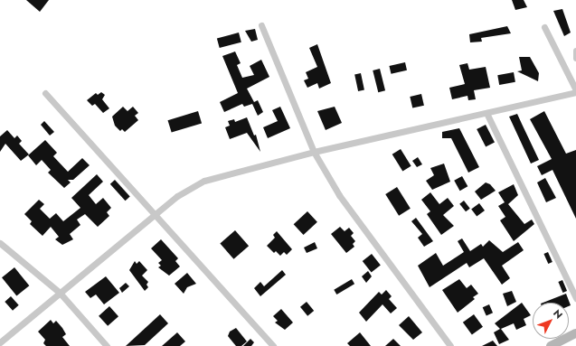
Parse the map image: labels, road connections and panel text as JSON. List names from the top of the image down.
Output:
{
  "north": "top right"
}
